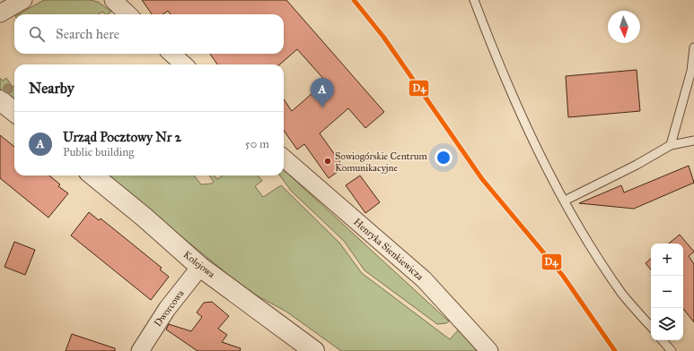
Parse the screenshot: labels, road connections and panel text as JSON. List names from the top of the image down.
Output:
{
  "streets": {
    "street": ["Henryka Sienkiewicza", "Kolejowa", "Dworcowa"]
  },
  "crossings": [
    ["Kolejowa", "Dworcowa"]
  ],
  "places": ["Sowiogórskie Centrum Komunikacyjne"],
  "lines": ["transit line D4"],
  "north": "bottom",
  "page": {
    "search": "Search here",
    "heading": "Nearby",
    "pins": "A",
    "list": [
      {
        "mark": "A",
        "name": "Urząd Pocztowy Nr 2",
        "note": "Public building",
        "value": "50 m"
      }
    ],
    "map_buttons": ["+", "−"]
  }
}
